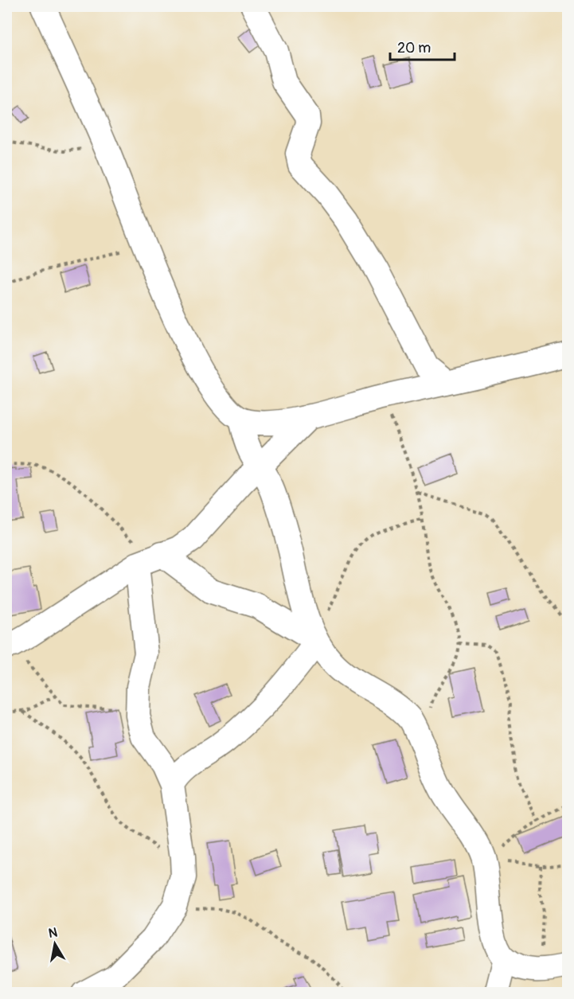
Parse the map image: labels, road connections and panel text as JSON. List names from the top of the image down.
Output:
{
  "scale_bar": "20 m",
  "north": "top"
}
